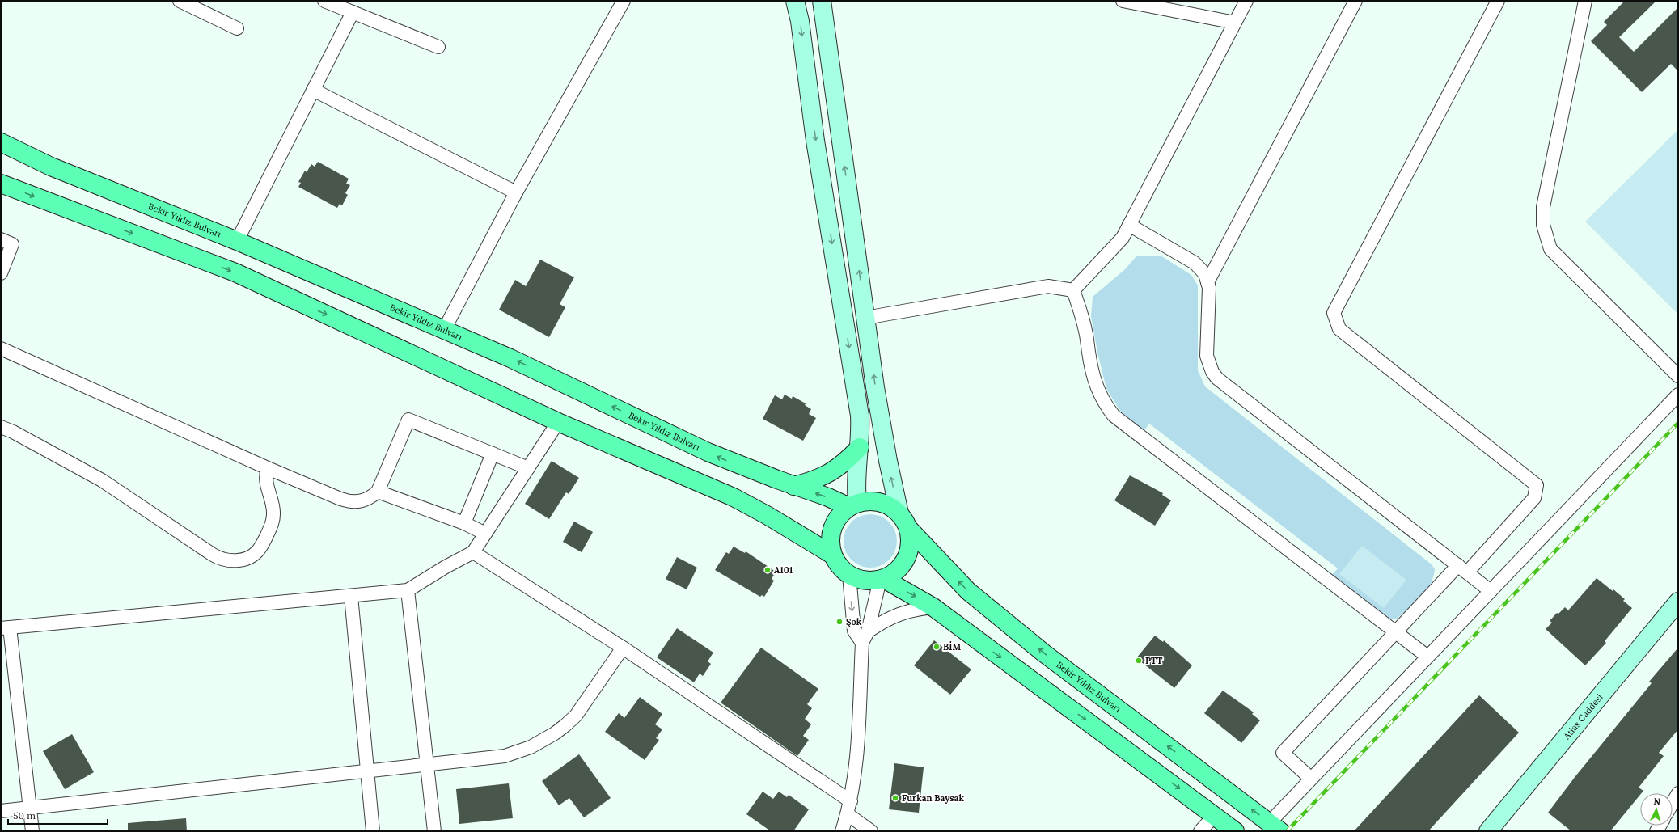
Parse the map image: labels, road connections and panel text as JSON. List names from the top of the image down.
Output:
{
  "streets": {
    "main road": ["Bekir Yıldız Bulvarı"],
    "street": ["Atlas Caddesi"]
  },
  "places": [
    "A101",
    "Şok",
    "BİM",
    "PTT",
    "Furkan Baysak"
  ],
  "scale_bar": "50 m",
  "north": "top"
}
